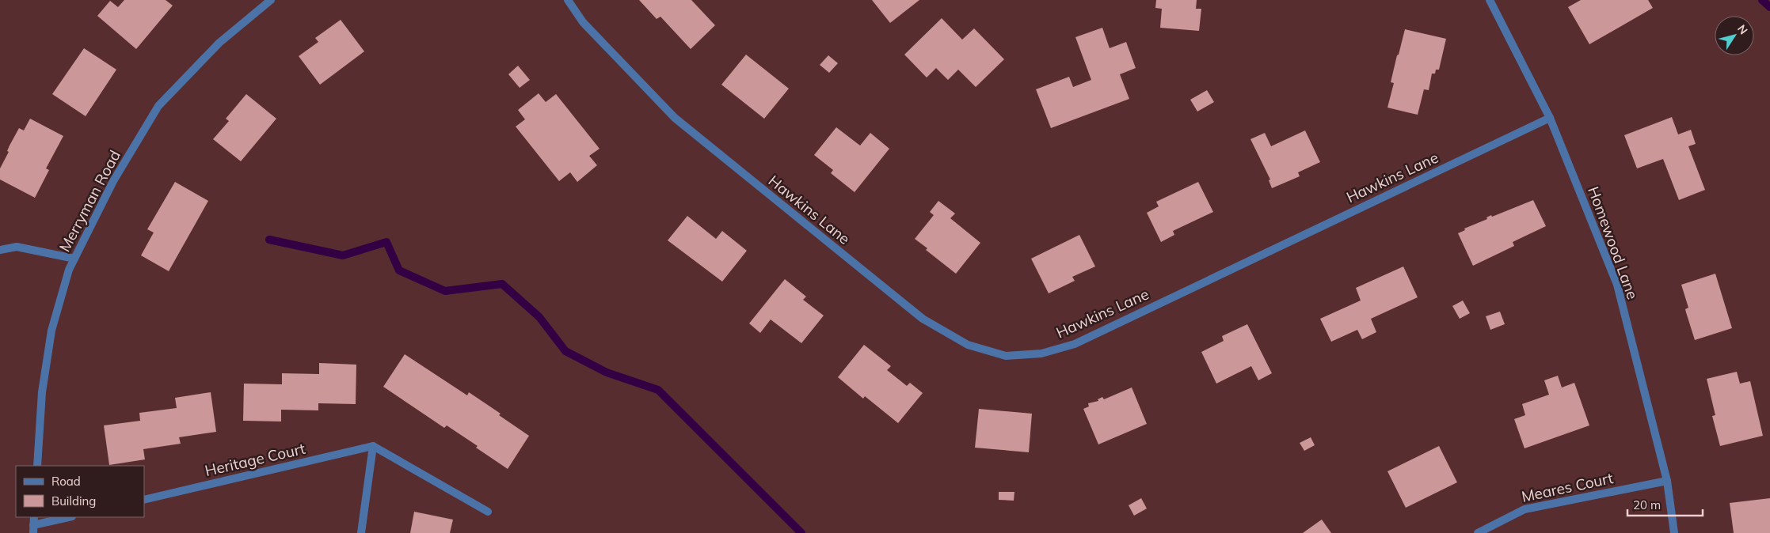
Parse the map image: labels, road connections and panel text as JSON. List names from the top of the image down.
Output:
{
  "streets": {
    "street": [
      "Hawkins Lane",
      "Merryman Road",
      "Homewood Lane",
      "Heritage Court",
      "Meares Court"
    ]
  },
  "crossings": [
    ["Hawkins Lane", "Homewood Lane"],
    ["Homewood Lane", "Meares Court"]
  ],
  "legend": ["Road", "Building"],
  "scale_bar": "20 m",
  "north": "top right"
}
